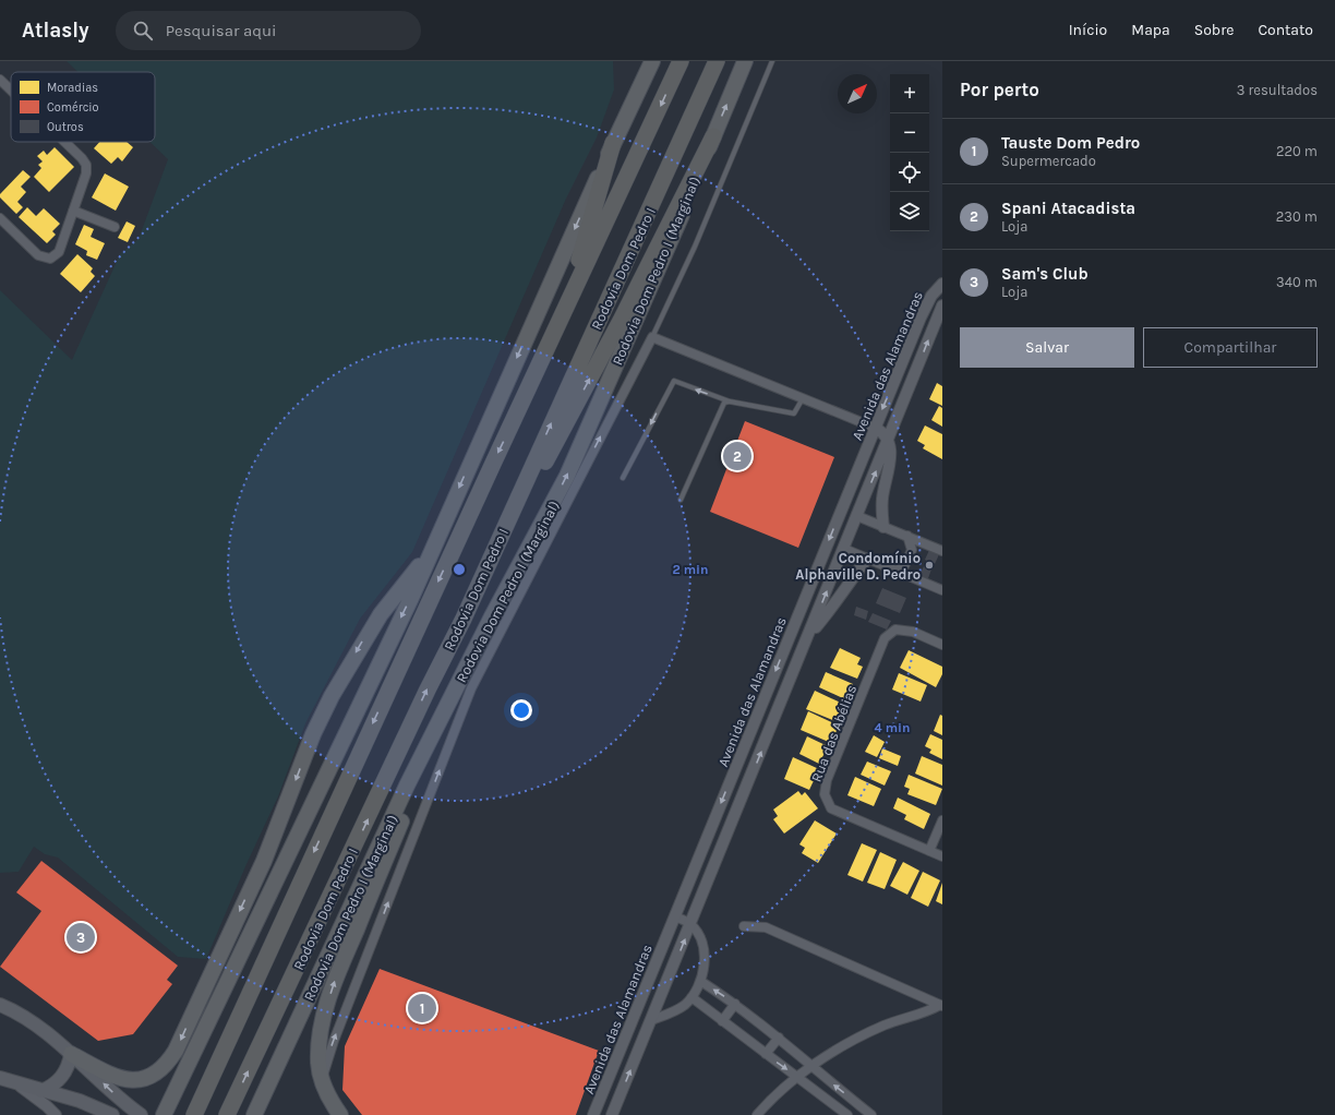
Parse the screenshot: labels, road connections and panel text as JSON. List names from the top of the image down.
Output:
{
  "streets": {
    "highway": ["Rodovia Dom Pedro I", "Rodovia Dom Pedro I (Marginal)"],
    "street": ["Avenida das Alamandras", "Rua das Abélias"]
  },
  "places": ["Condomínio Alphaville D. Pedro"],
  "legend": ["Moradias", "Comércio", "Outros"],
  "north": "top right",
  "page": {
    "header": "Atlasly",
    "search": "Pesquisar aqui",
    "nav": [
      "Início",
      "Mapa",
      "Sobre",
      "Contato"
    ],
    "heading": ["Por perto", "3 resultados"],
    "map_buttons": ["+", "−"],
    "list": [
      {
        "mark": "1",
        "name": "Tauste Dom Pedro",
        "note": "Supermercado",
        "value": "220 m"
      },
      {
        "mark": "2",
        "name": "Spani Atacadista",
        "note": "Loja",
        "value": "230 m"
      },
      {
        "mark": "3",
        "name": "Sam's Club",
        "note": "Loja",
        "value": "340 m"
      }
    ],
    "buttons": ["Salvar", "Compartilhar"],
    "pins": ["2", "3", "1"]
  },
  "rings": ["2 min", "4 min"]
}
